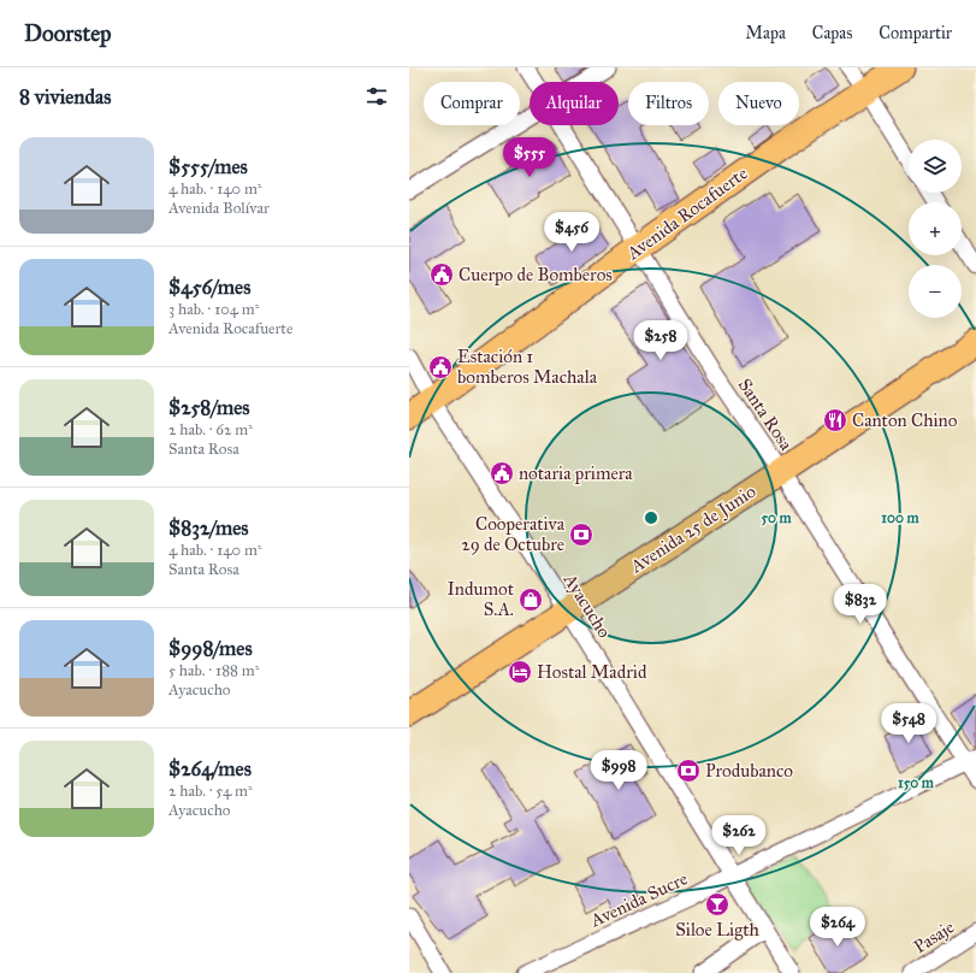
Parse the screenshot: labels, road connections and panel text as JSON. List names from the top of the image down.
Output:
{
  "streets": {
    "main road": ["Avenida Rocafuerte", "Avenida 25 de Junio"],
    "street": [
      "Santa Rosa",
      "Ayacucho",
      "Avenida Sucre",
      "Pasaje"
    ]
  },
  "crossings": [
    ["Avenida Rocafuerte", "Santa Rosa"],
    ["Avenida Rocafuerte", "Ayacucho"],
    ["Santa Rosa", "Avenida 25 de Junio"],
    ["Santa Rosa", "Avenida Sucre"],
    ["Avenida 25 de Junio", "Ayacucho"],
    ["Ayacucho", "Avenida Sucre"]
  ],
  "places": {
    "public building": ["Cuerpo de Bomberos", "Estación 1 bomberos Machala", "notaria primera"],
    "restaurant": ["Canton Chino"],
    "bank": ["Cooperativa 29 de Octubre", "Produbanco"],
    "shop": ["Indumot S.A."],
    "hotel": ["Hostal Madrid"],
    "bar": ["Siloe Ligth"]
  },
  "page": {
    "header": "Doorstep",
    "nav": ["Mapa", "Capas", "Compartir"],
    "heading": "8 viviendas",
    "chip": [
      "Comprar",
      "Alquilar",
      "Filtros",
      "Nuevo"
    ],
    "list": [
      {
        "name": "$555/mes",
        "note": "4 hab. · 140 m² · Avenida Bolívar"
      },
      {
        "name": "$456/mes",
        "note": "3 hab. · 104 m² · Avenida Rocafuerte"
      },
      {
        "name": "$258/mes",
        "note": "2 hab. · 62 m² · Santa Rosa"
      },
      {
        "name": "$832/mes",
        "note": "4 hab. · 140 m² · Santa Rosa"
      },
      {
        "name": "$998/mes",
        "note": "5 hab. · 188 m² · Ayacucho"
      },
      {
        "name": "$264/mes",
        "note": "2 hab. · 54 m² · Ayacucho"
      }
    ],
    "price": [
      "$555",
      "$456",
      "$258",
      "$832",
      "$548",
      "$998",
      "$262",
      "$264"
    ],
    "map_buttons": ["+", "−"]
  },
  "rings": ["50 m", "100 m", "150 m"]
}
